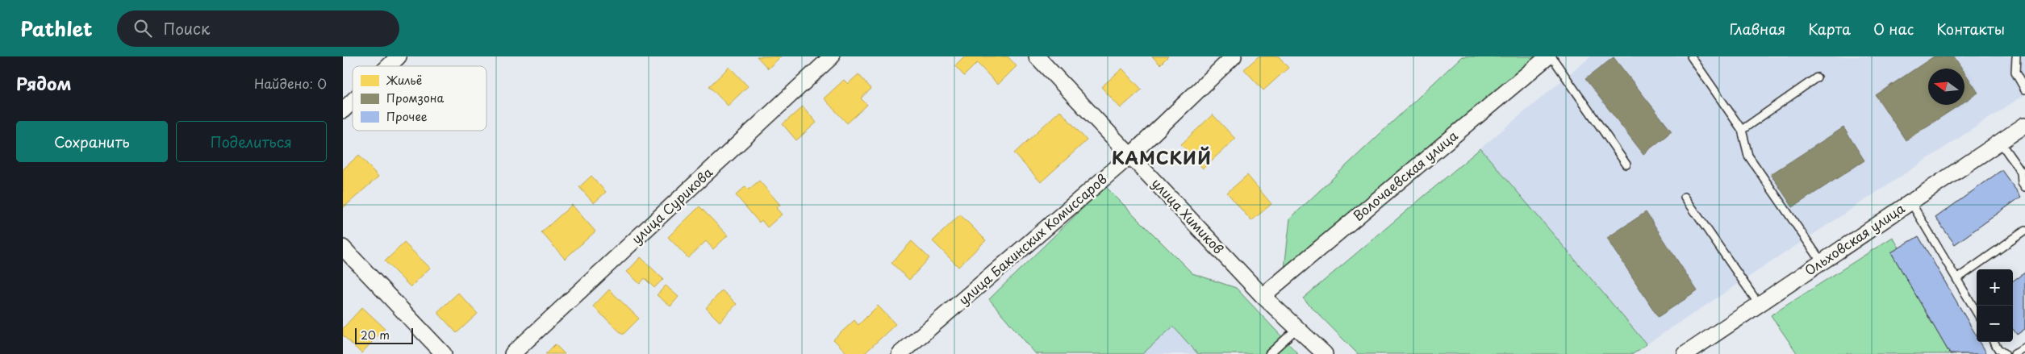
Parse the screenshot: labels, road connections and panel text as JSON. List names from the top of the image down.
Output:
{
  "streets": {
    "street": [
      "Волочаевская улица",
      "улица Сурикова",
      "улица Химиков",
      "улица Бакинских Комиссаров",
      "Ольховская улица"
    ]
  },
  "crossings": [
    ["Волочаевская улица", "улица Химиков"],
    ["улица Химиков", "улица Бакинских Комиссаров"]
  ],
  "districts": ["КАМСКИЙ"],
  "legend": ["Жильё", "Промзона", "Прочее"],
  "scale_bar": "20 m",
  "north": "left",
  "page": {
    "header": "Pathlet",
    "search": "Поиск",
    "nav": [
      "Главная",
      "Карта",
      "О нас",
      "Контакты"
    ],
    "heading": ["Рядом", "Найдено: 0"],
    "buttons": ["Сохранить", "Поделиться"],
    "map_buttons": ["+", "−"],
    "scale": "20 m"
  }
}
